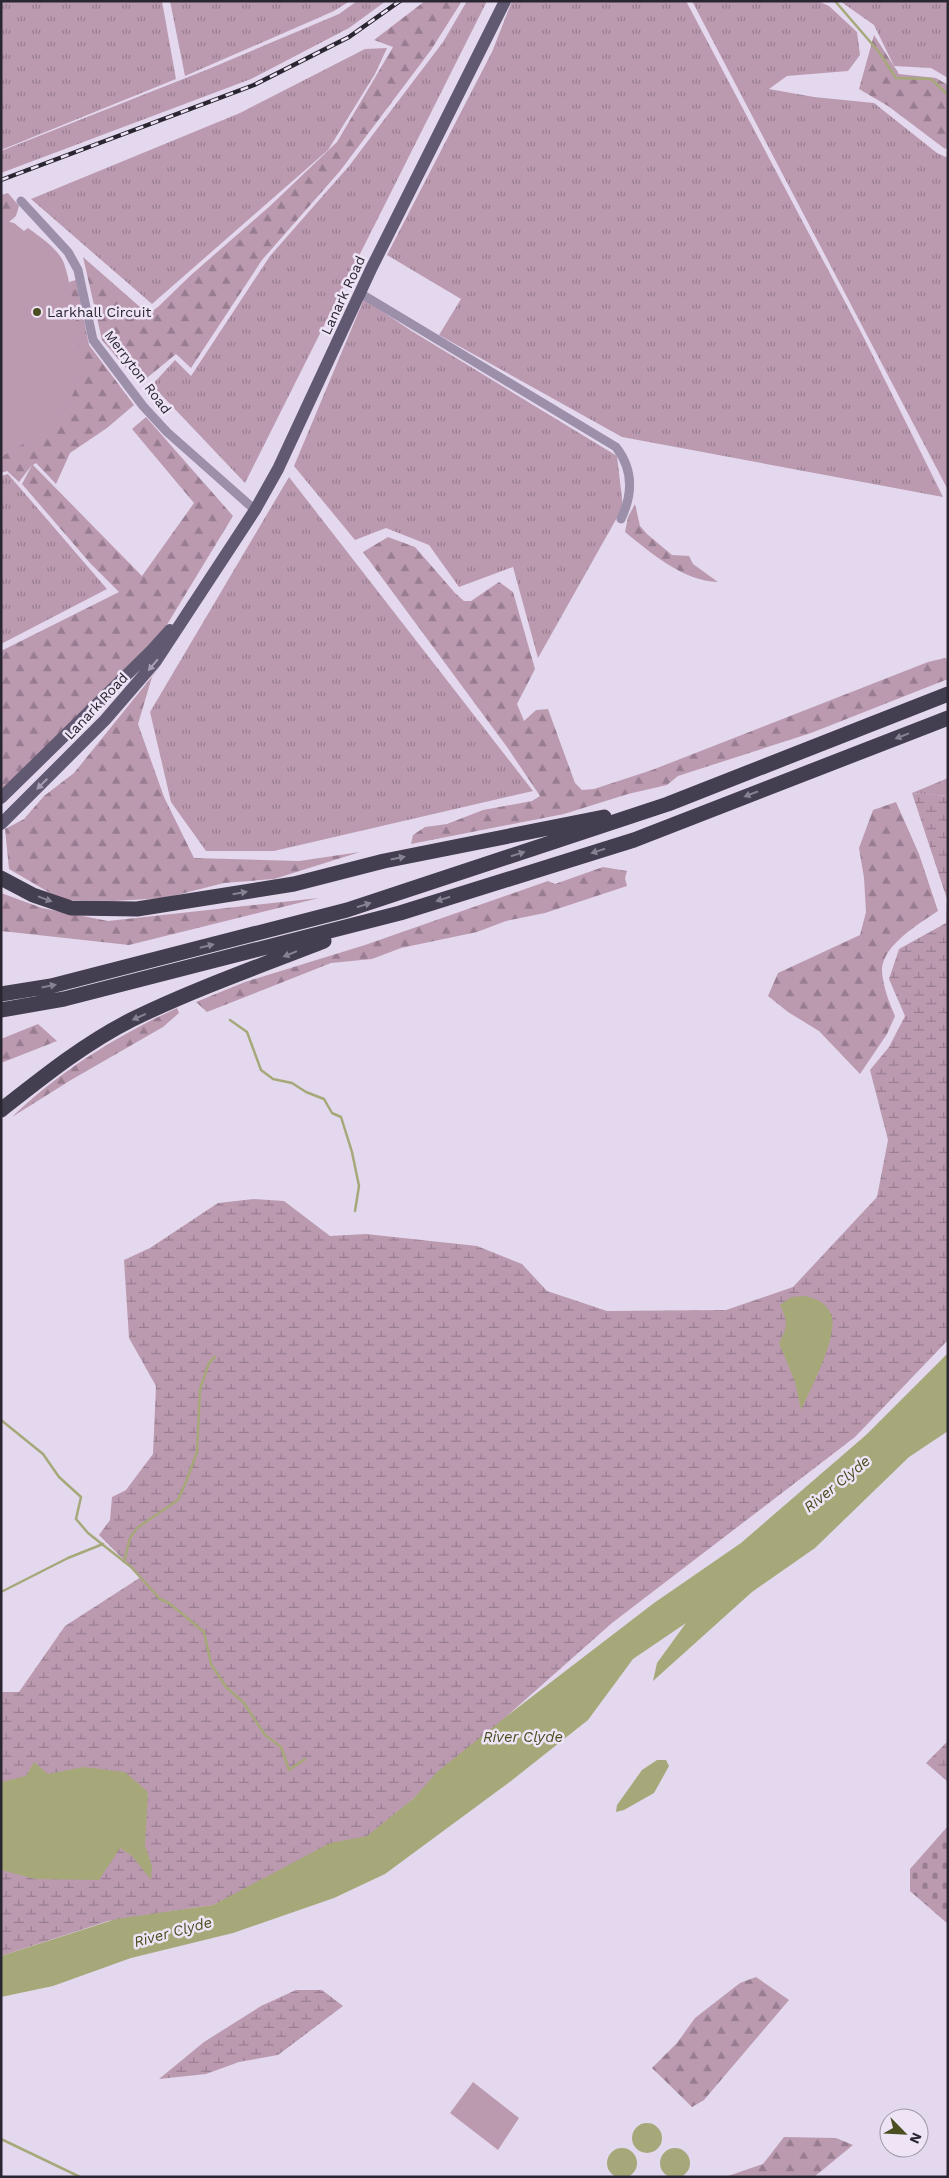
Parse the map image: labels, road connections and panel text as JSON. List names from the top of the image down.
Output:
{
  "streets": {
    "main road": ["Lanark Road"],
    "street": ["Merryton Road"]
  },
  "crossings": [
    ["Lanark Road", "Merryton Road"]
  ],
  "water": ["River Clyde"],
  "places": ["Larkhall Circuit"],
  "north": "bottom right"
}
